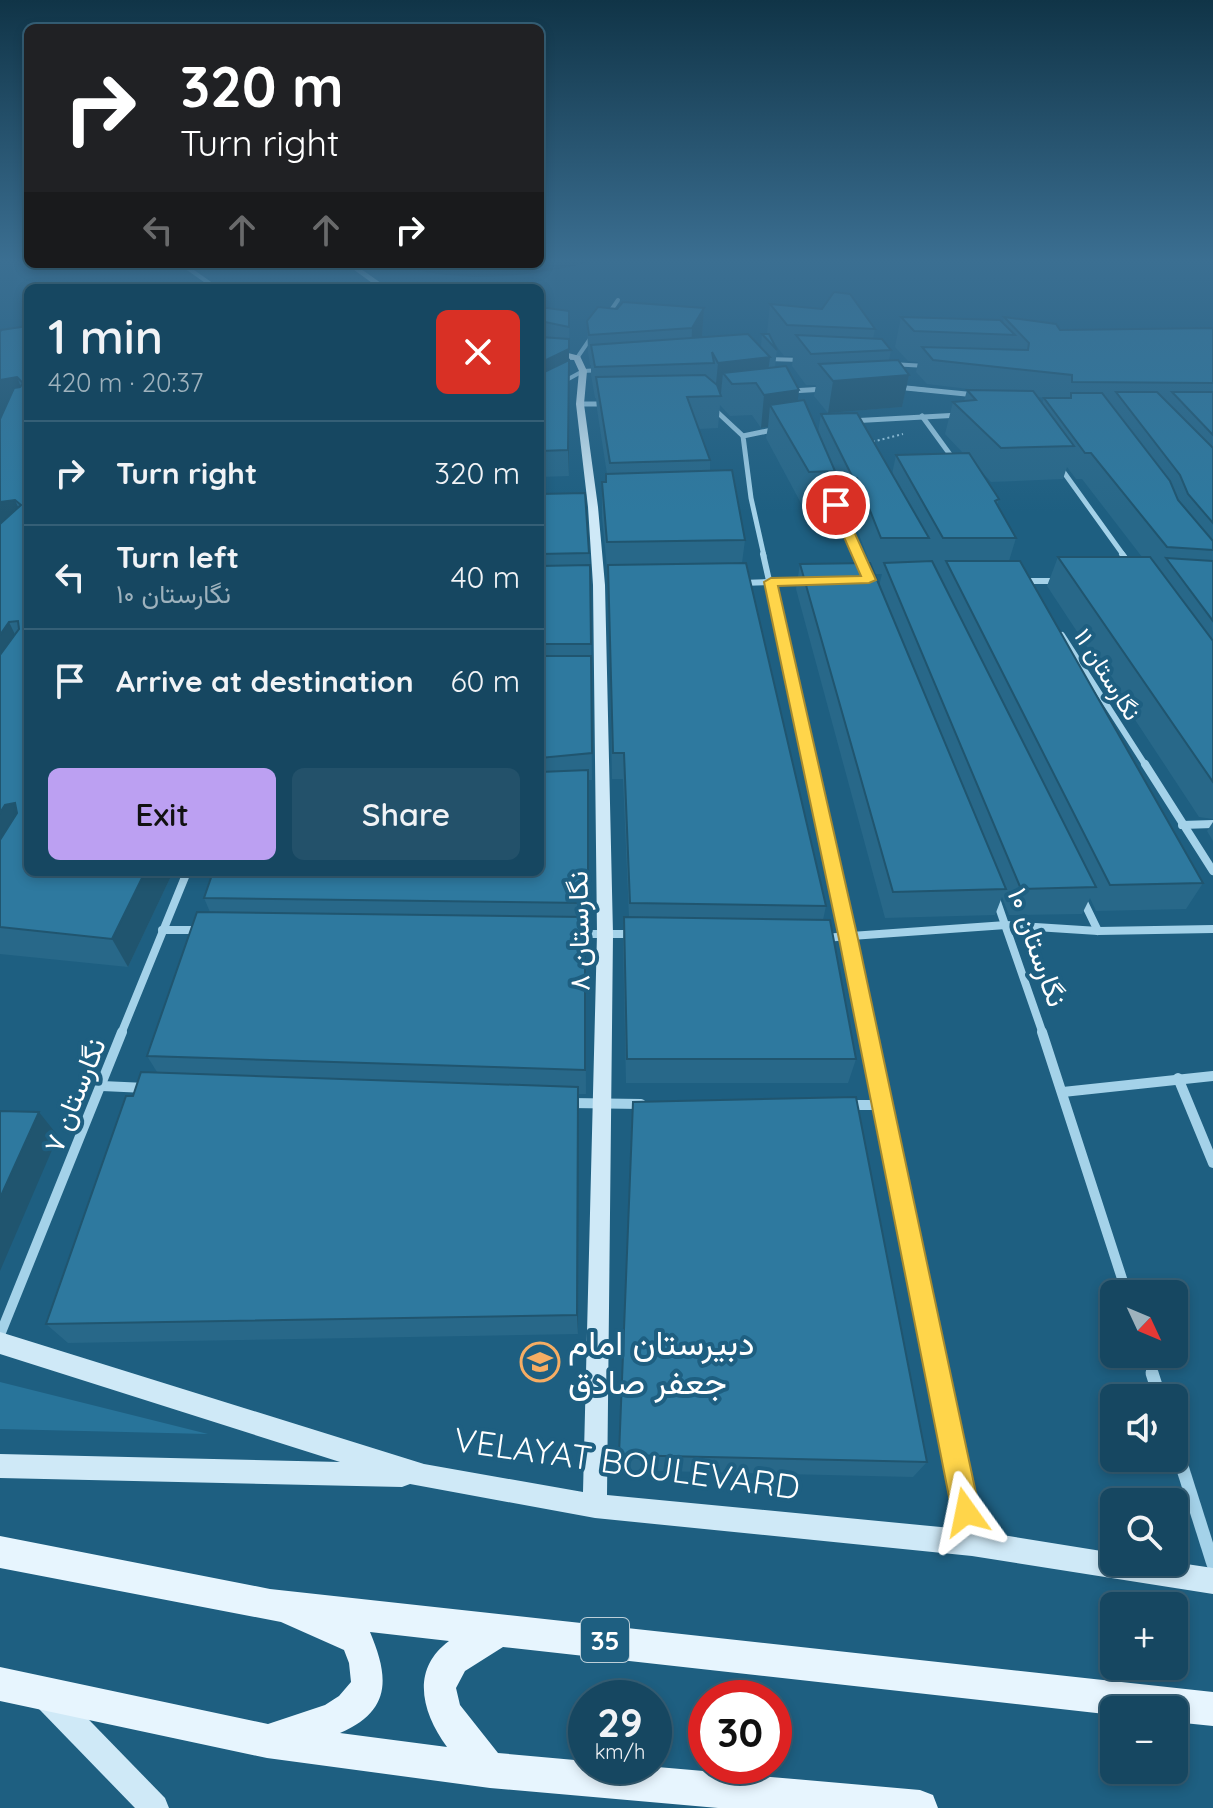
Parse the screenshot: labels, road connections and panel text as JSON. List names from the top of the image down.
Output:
{
  "streets": {
    "main road": ["35"],
    "street": [
      "نگارستان ۱۱",
      "نگارستان ۸",
      "نگارستان ۱۰",
      "نگارستان ۷",
      "VELAYAT BOULEVARD"
    ]
  },
  "crossings": [
    ["نگارستان ۸", "VELAYAT BOULEVARD"]
  ],
  "places": {
    "school or university": ["دبیرستان امام جعفر صادق"]
  },
  "north": "bottom right",
  "page": {
    "turn": ["320 m", "Turn right"],
    "heading": ["1 min", "420 m · 20:37"],
    "list": [
      {
        "name": "Turn right",
        "value": "320 m"
      },
      {
        "name": "Turn left",
        "note": "نگارستان ۱۰",
        "value": "40 m"
      },
      {
        "name": "Arrive at destination",
        "value": "60 m"
      }
    ],
    "buttons": ["Exit", "Share"],
    "map_buttons": ["+", "−"],
    "speed": "29 km/h",
    "limit": "30"
  }
}
